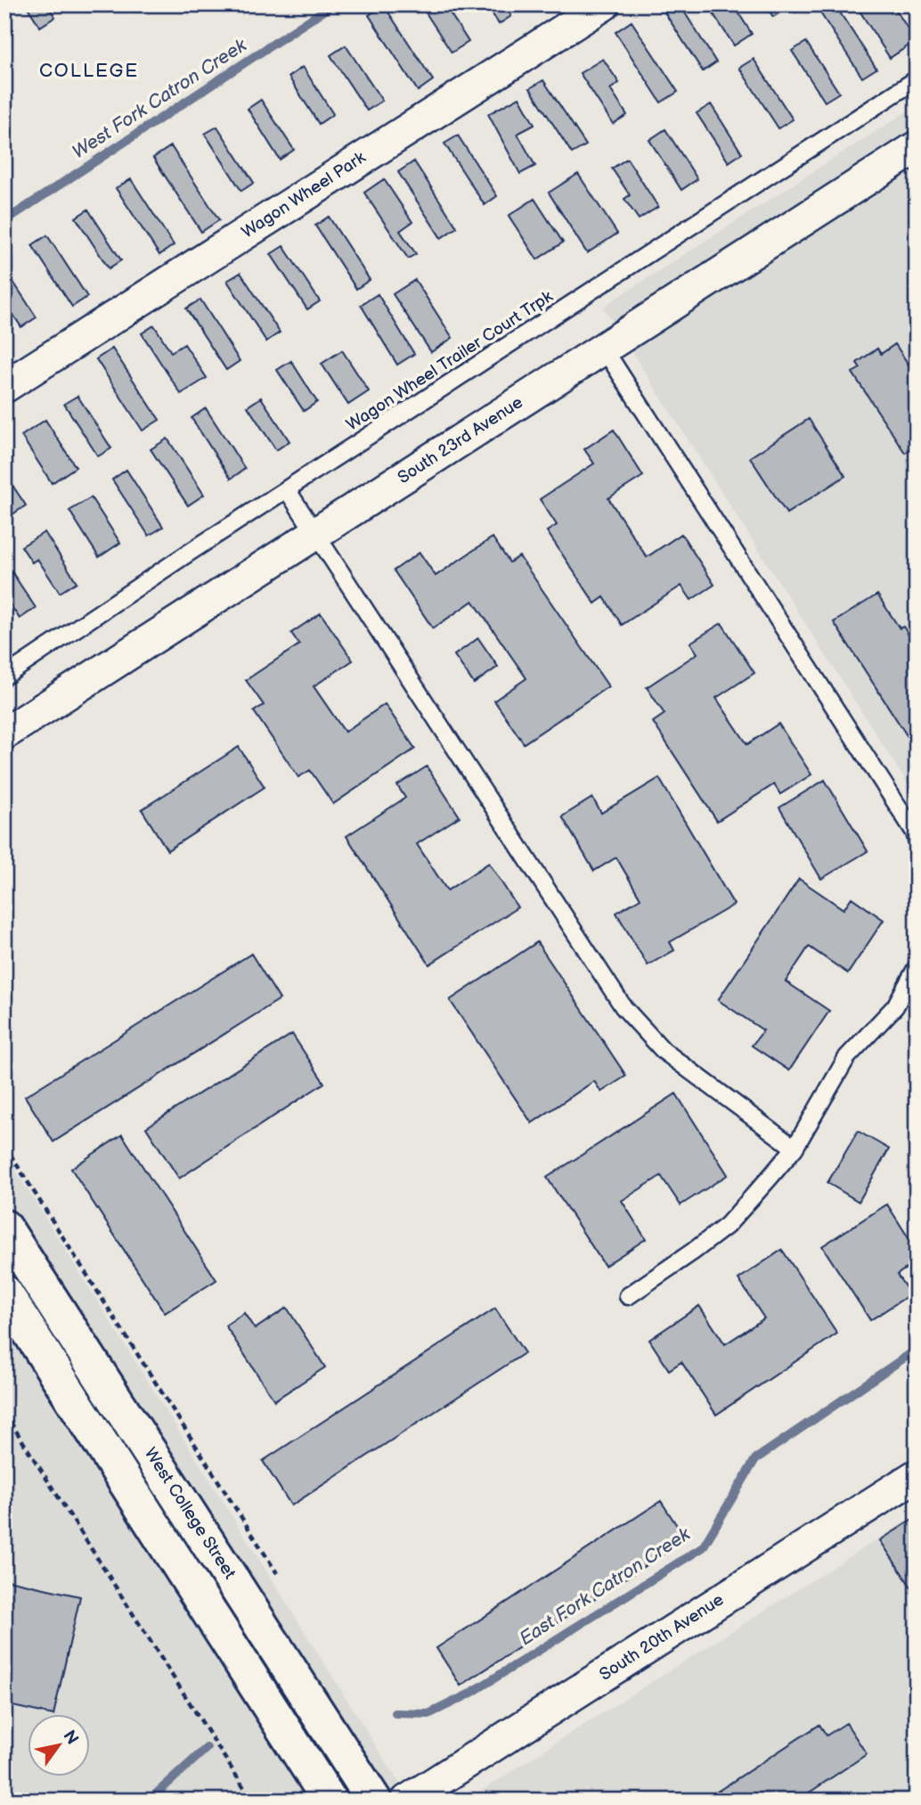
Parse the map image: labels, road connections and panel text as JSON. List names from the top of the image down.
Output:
{
  "streets": {
    "main road": ["West College Street"],
    "street": ["Wagon Wheel Park", "South 23rd Avenue", "South 20th Avenue"],
    "lane": ["Wagon Wheel Trailer Court Trpk"]
  },
  "districts": ["COLLEGE"],
  "water": ["West Fork Catron Creek", "East Fork Catron Creek"],
  "north": "top right"
}
